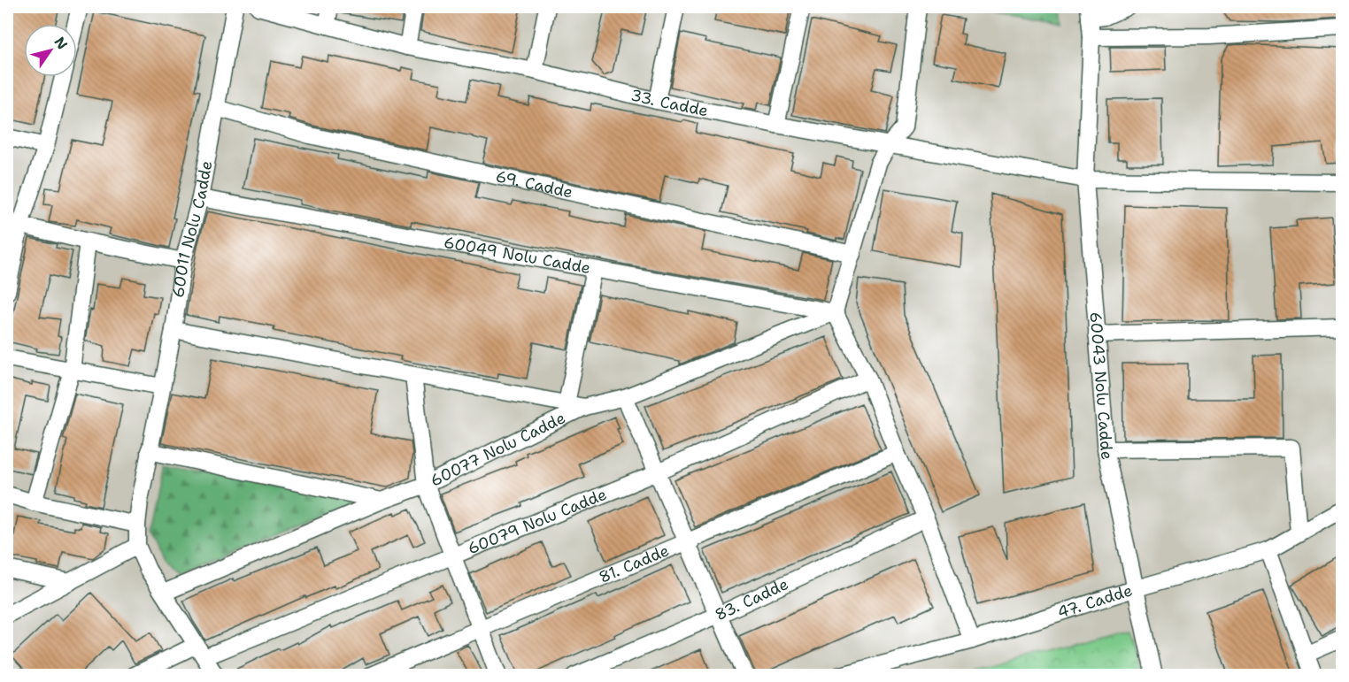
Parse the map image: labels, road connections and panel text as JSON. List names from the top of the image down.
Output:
{
  "streets": {
    "street": [
      "33. Cadde",
      "69. Cadde",
      "60011 Nolu Cadde",
      "60049 Nolu Cadde",
      "60043 Nolu Cadde",
      "60077 Nolu Cadde",
      "60079 Nolu Cadde",
      "81. Cadde",
      "83. Cadde",
      "47. Cadde"
    ]
  },
  "crossings": [
    ["33. Cadde", "60043 Nolu Cadde"],
    ["69. Cadde", "60011 Nolu Cadde"],
    ["60011 Nolu Cadde", "60049 Nolu Cadde"],
    ["60049 Nolu Cadde", "60077 Nolu Cadde"],
    ["60043 Nolu Cadde", "47. Cadde"]
  ],
  "north": "top right"
}
